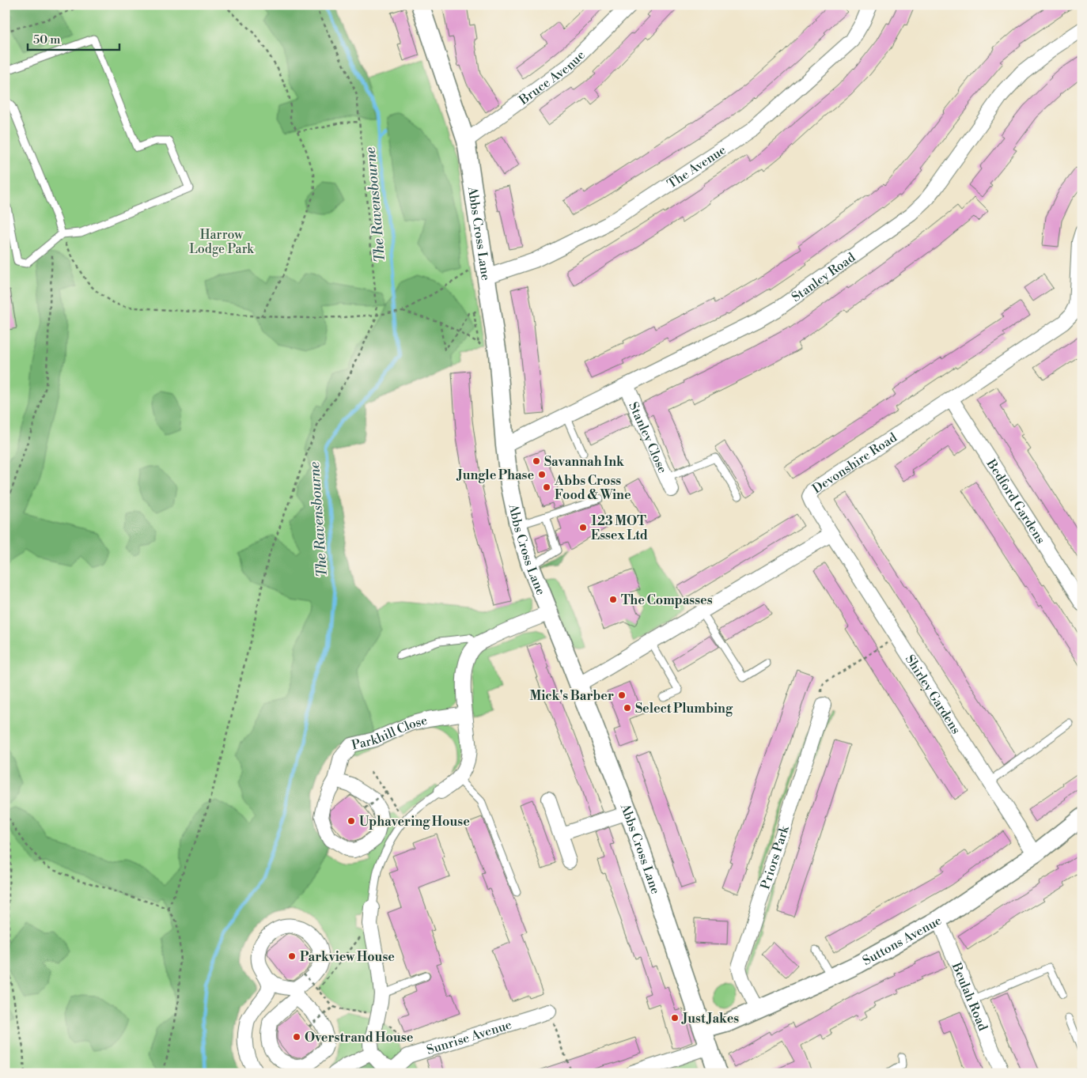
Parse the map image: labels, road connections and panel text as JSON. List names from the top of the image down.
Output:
{
  "streets": {
    "street": [
      "Bruce Avenue",
      "The Avenue",
      "Abbs Cross Lane",
      "Stanley Road",
      "Stanley Close",
      "Devonshire Road",
      "Bedford Gardens",
      "Shirley Gardens",
      "Parkhill Close",
      "Priors Park",
      "Suttons Avenue",
      "Beulah Road",
      "Sunrise Avenue"
    ]
  },
  "crossings": [
    ["Bruce Avenue", "Abbs Cross Lane"],
    ["The Avenue", "Abbs Cross Lane"],
    ["Abbs Cross Lane", "Stanley Road"],
    ["Abbs Cross Lane", "Suttons Avenue"],
    ["Stanley Road", "Stanley Close"],
    ["Devonshire Road", "Bedford Gardens"],
    ["Devonshire Road", "Shirley Gardens"],
    ["Shirley Gardens", "Suttons Avenue"],
    ["Priors Park", "Suttons Avenue"],
    ["Suttons Avenue", "Beulah Road"]
  ],
  "water": ["The Ravensbourne"],
  "parks": ["Harrow Lodge Park"],
  "places": [
    "Savannah Ink",
    "Jungle Phase",
    "Abbs Cross Food & Wine",
    "123 MOT Essex Ltd",
    "The Compasses",
    "Mick's Barber",
    "Select Plumbing",
    "Uphavering House",
    "Parkview House",
    "Just Jakes",
    "Overstrand House"
  ],
  "scale_bar": "50 m"
}
